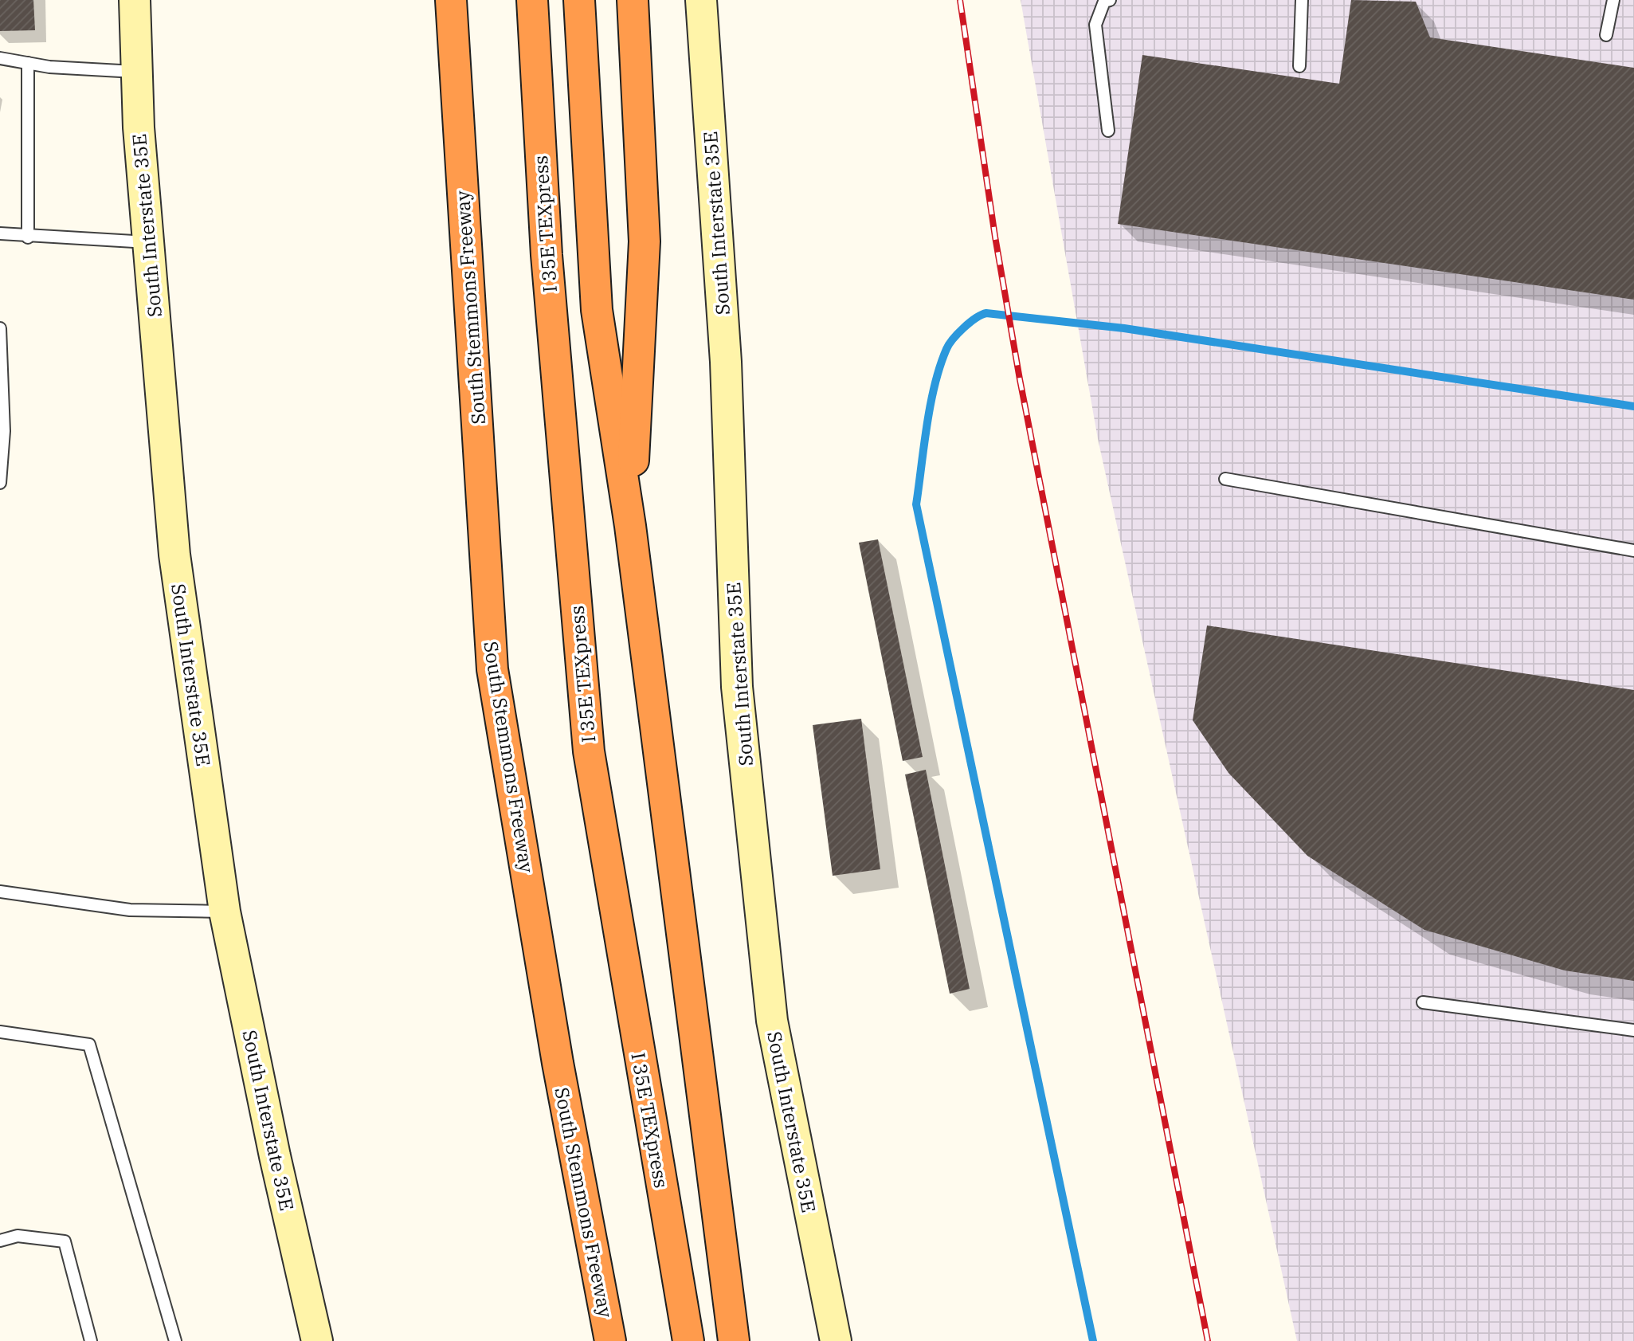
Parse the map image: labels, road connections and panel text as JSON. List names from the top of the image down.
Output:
{
  "streets": {
    "highway": ["I 35E TEXpress", "South Stemmons Freeway"],
    "main road": ["South Interstate 35E"]
  }
}
